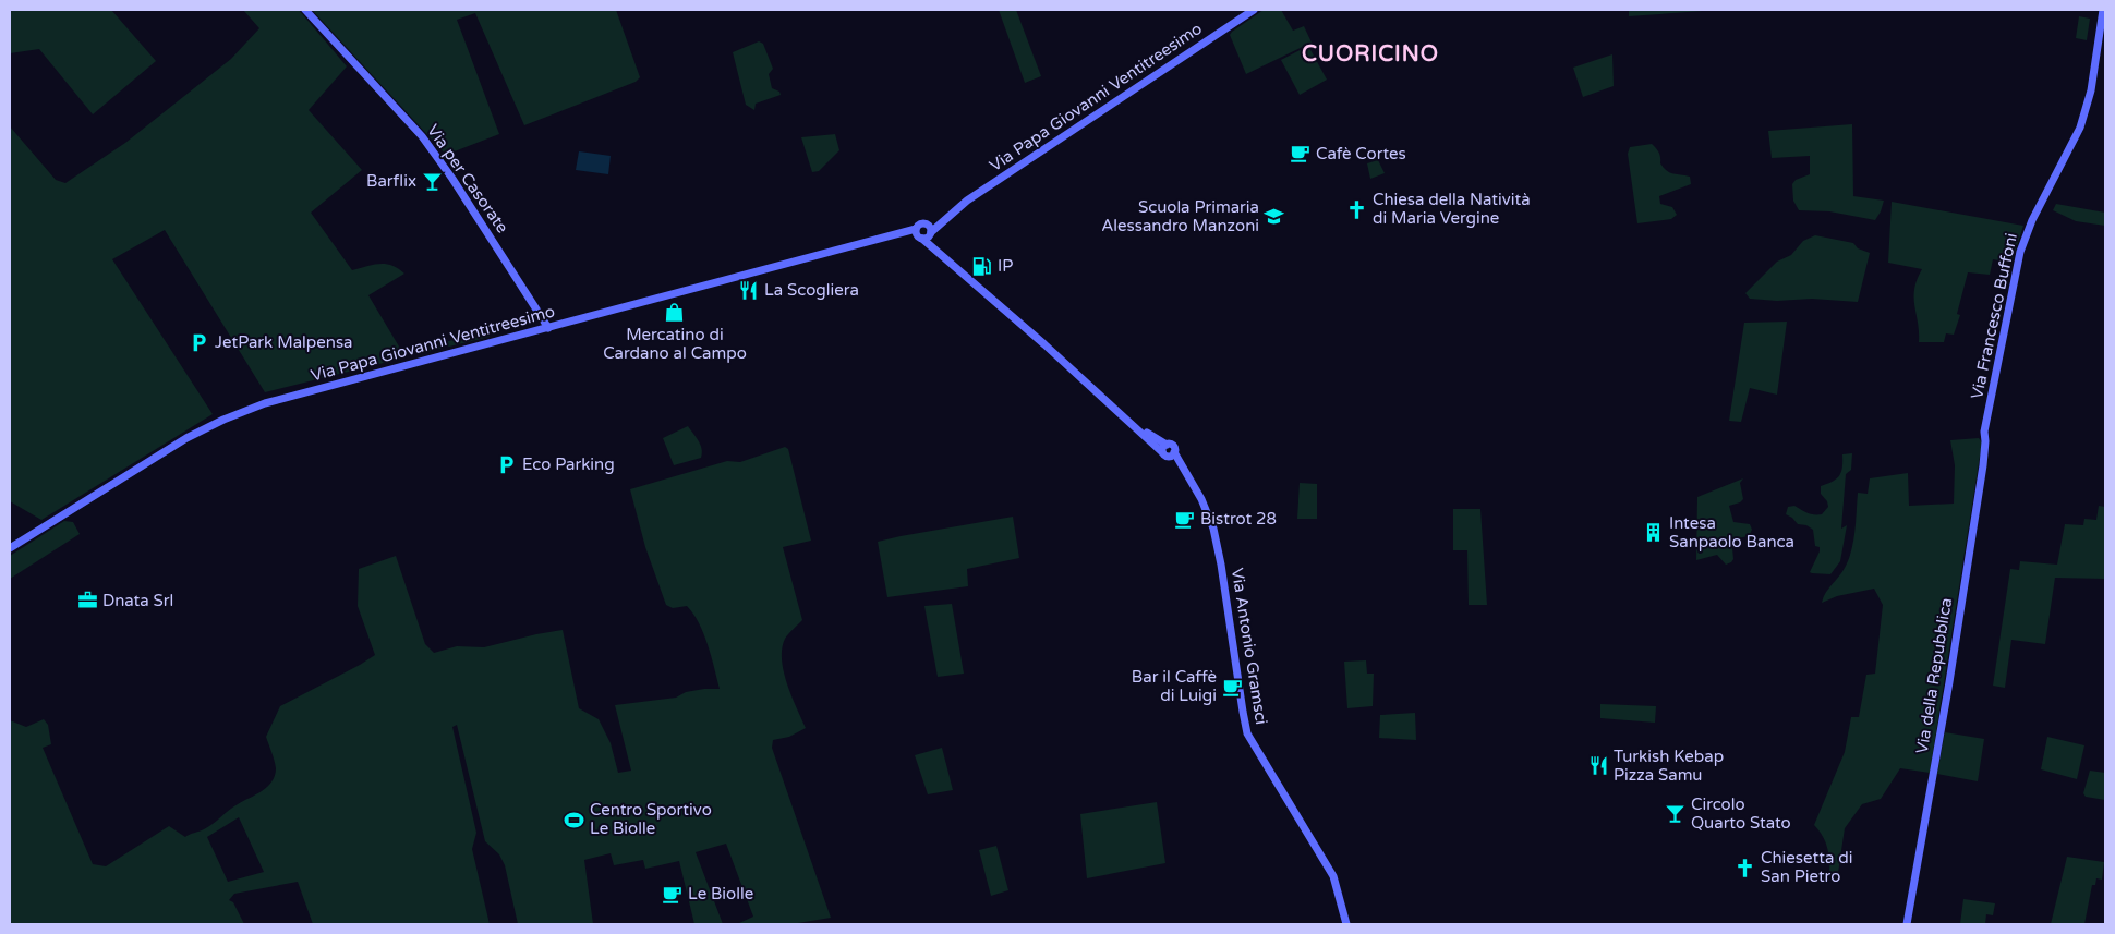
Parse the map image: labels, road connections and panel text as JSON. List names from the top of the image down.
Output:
{
  "streets": {
    "street": [
      "Via Papa Giovanni Ventitreesimo",
      "Via per Casorate",
      "Via Francesco Buffoni",
      "Via Antonio Gramsci",
      "Via della Repubblica"
    ]
  },
  "crossings": [
    ["Via Papa Giovanni Ventitreesimo", "Via per Casorate"],
    ["Via Papa Giovanni Ventitreesimo", "Via Antonio Gramsci"],
    ["Via Francesco Buffoni", "Via della Repubblica"]
  ],
  "districts": ["CUORICINO"],
  "places": {
    "cafe": [
      "Cafè Cortes",
      "Bistrot 28",
      "Bar il Caffè di Luigi",
      "Le Biolle"
    ],
    "bar": ["Barflix", "Circolo Quarto Stato"],
    "church": ["Chiesa della Natività di Maria Vergine", "Chiesetta di San Pietro"],
    "school or university": ["Scuola Primaria Alessandro Manzoni"],
    "fuel station": ["IP"],
    "restaurant": ["La Scogliera", "Turkish Kebap Pizza Samu"],
    "shop": ["Mercatino di Cardano al Campo"],
    "parking": ["JetPark Malpensa", "Eco Parking"],
    "building": ["Intesa Sanpaolo Banca"],
    "office": ["Dnata Srl"],
    "sports": ["Centro Sportivo Le Biolle"]
  }
}
